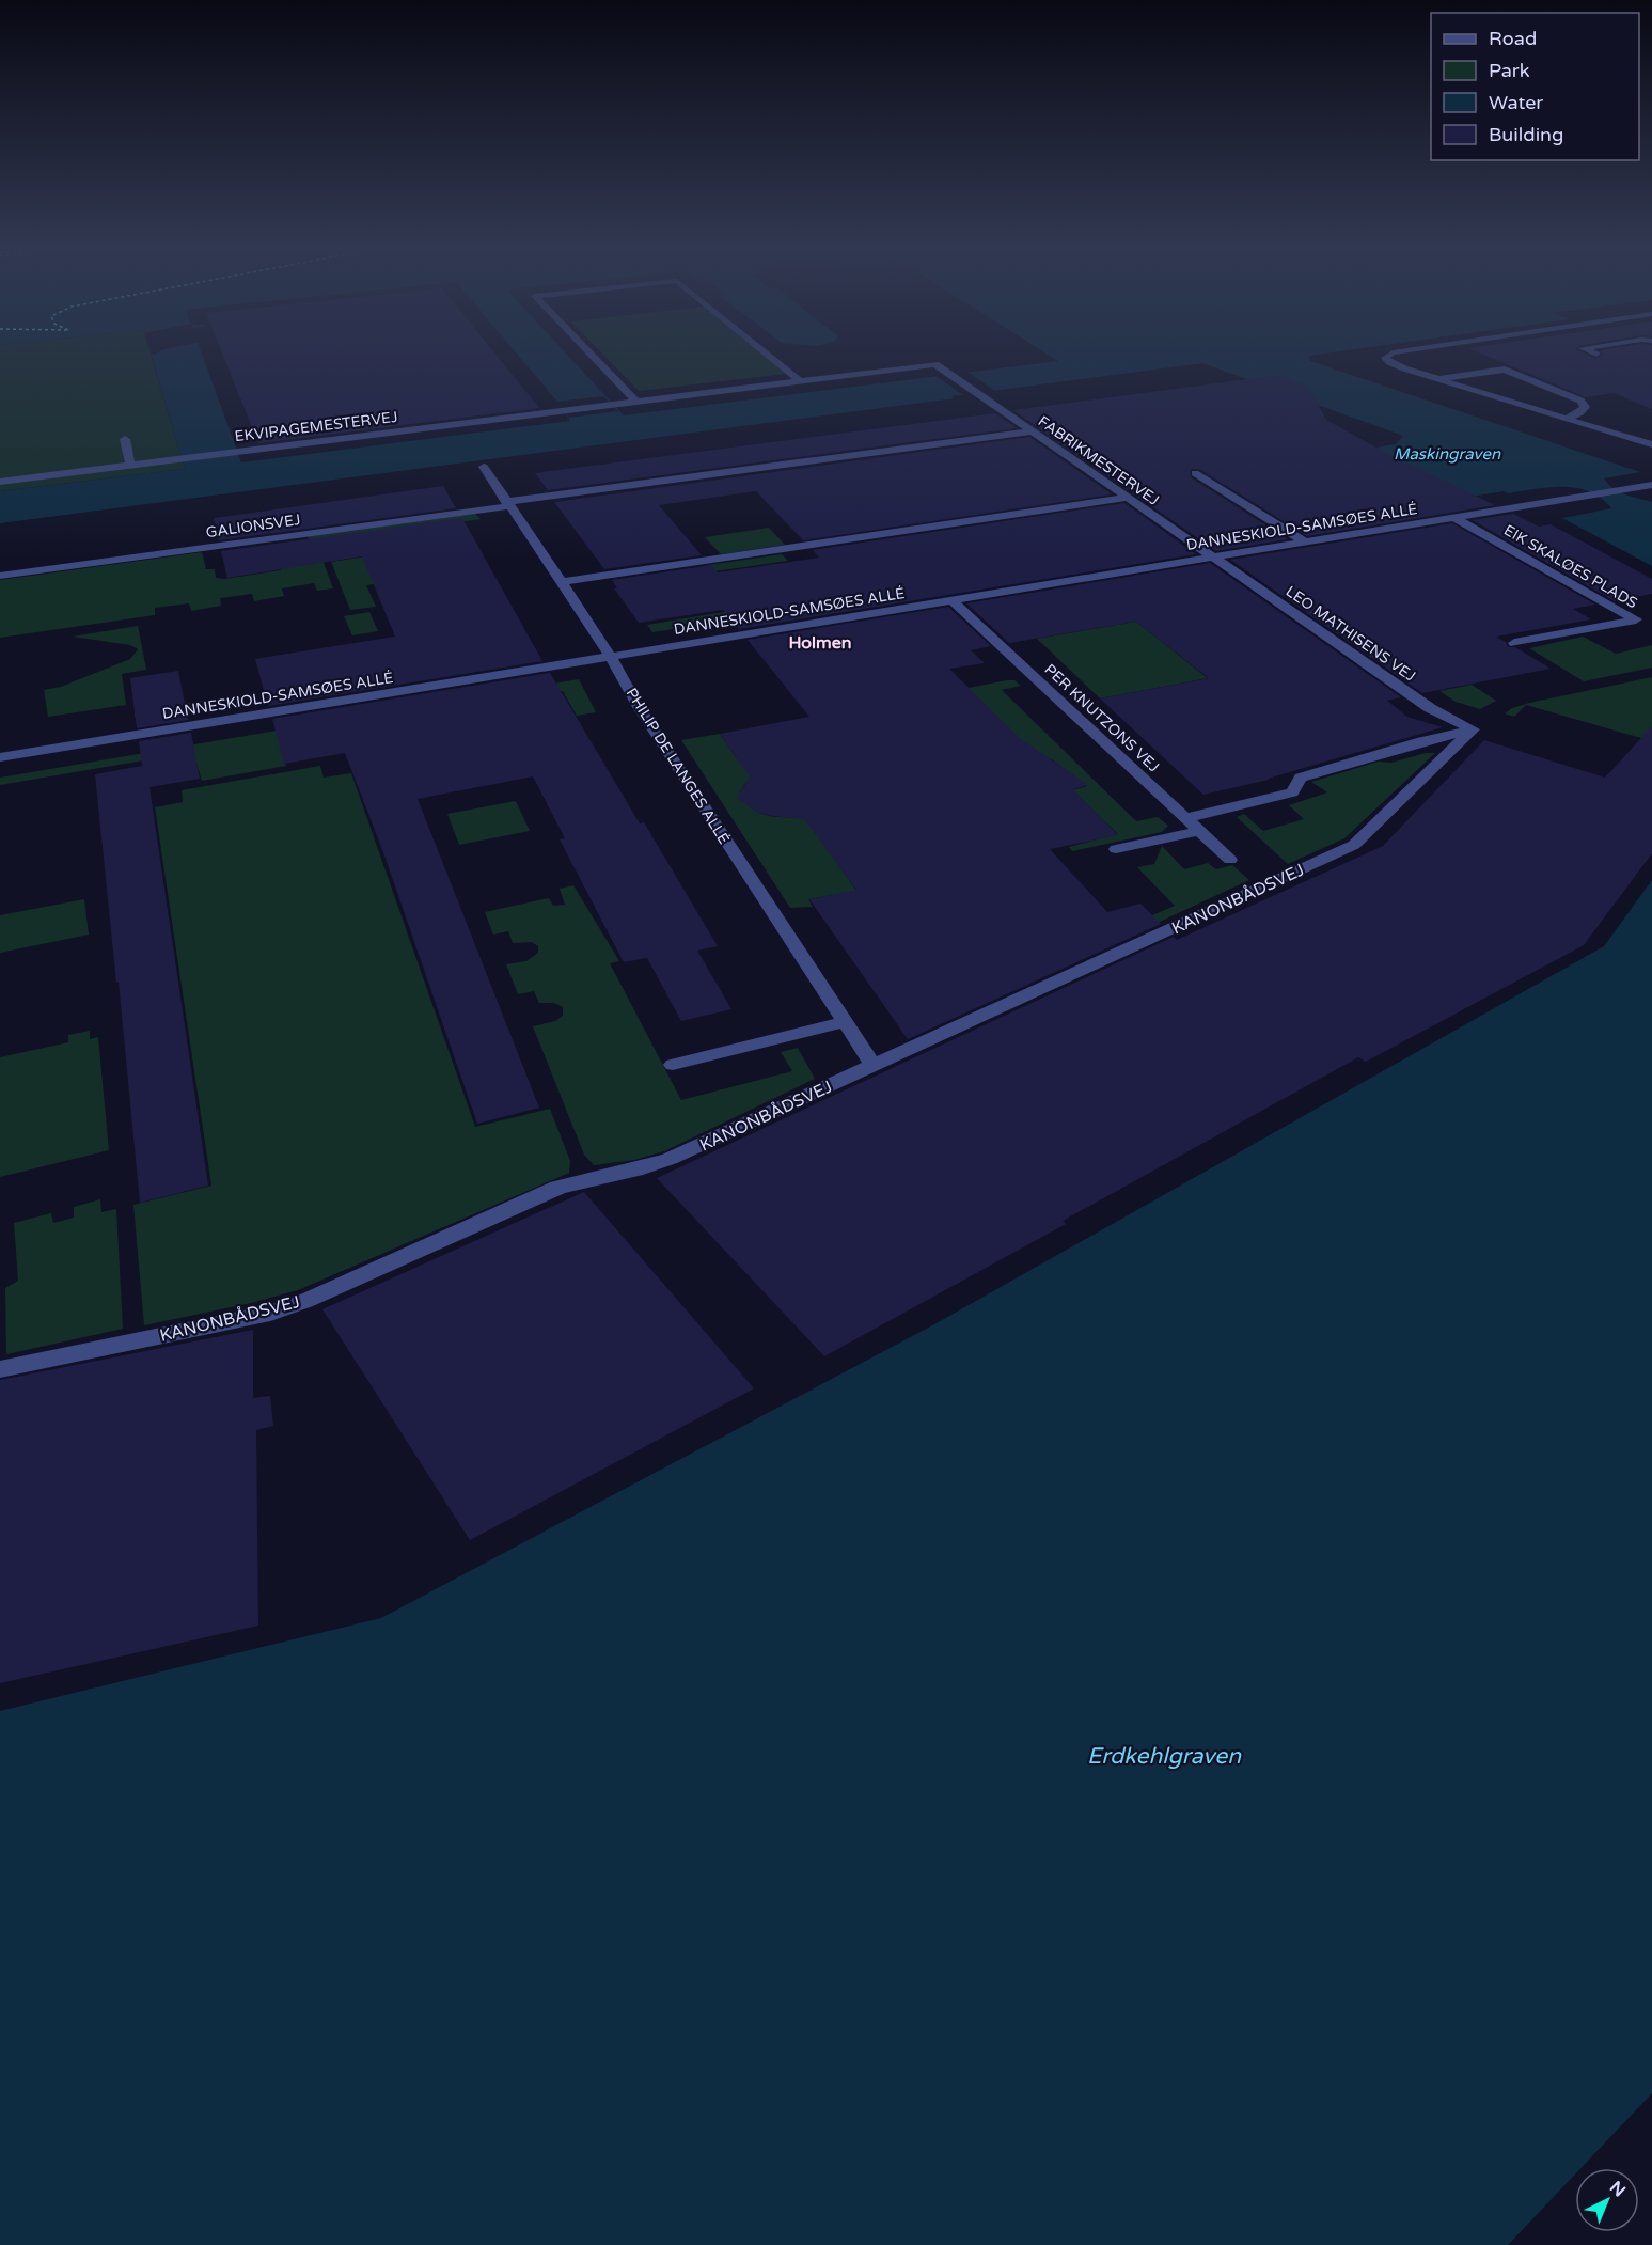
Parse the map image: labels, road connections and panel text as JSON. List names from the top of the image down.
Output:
{
  "streets": {
    "street": [
      "EKVIPAGEMESTERVEJ",
      "FABRIKMESTERVEJ",
      "GALIONSVEJ",
      "DANNESKIOLD-SAMSØES ALLÉ",
      "EIK SKALØES PLADS",
      "LEO MATHISENS VEJ",
      "PER KNUTZONS VEJ",
      "PHILIP DE LANGES ALLÉ",
      "KANONBÅDSVEJ"
    ]
  },
  "crossings": [
    ["EKVIPAGEMESTERVEJ", "FABRIKMESTERVEJ"],
    ["FABRIKMESTERVEJ", "GALIONSVEJ"],
    ["FABRIKMESTERVEJ", "DANNESKIOLD-SAMSØES ALLÉ"],
    ["FABRIKMESTERVEJ", "LEO MATHISENS VEJ"],
    ["GALIONSVEJ", "PHILIP DE LANGES ALLÉ"],
    ["DANNESKIOLD-SAMSØES ALLÉ", "EIK SKALØES PLADS"],
    ["DANNESKIOLD-SAMSØES ALLÉ", "LEO MATHISENS VEJ"],
    ["DANNESKIOLD-SAMSØES ALLÉ", "PER KNUTZONS VEJ"],
    ["DANNESKIOLD-SAMSØES ALLÉ", "PHILIP DE LANGES ALLÉ"],
    ["LEO MATHISENS VEJ", "KANONBÅDSVEJ"],
    ["PHILIP DE LANGES ALLÉ", "KANONBÅDSVEJ"]
  ],
  "districts": ["Holmen"],
  "water": ["Maskingraven", "Erdkehlgraven"],
  "legend": [
    "Road",
    "Park",
    "Water",
    "Building"
  ],
  "north": "top right"
}
